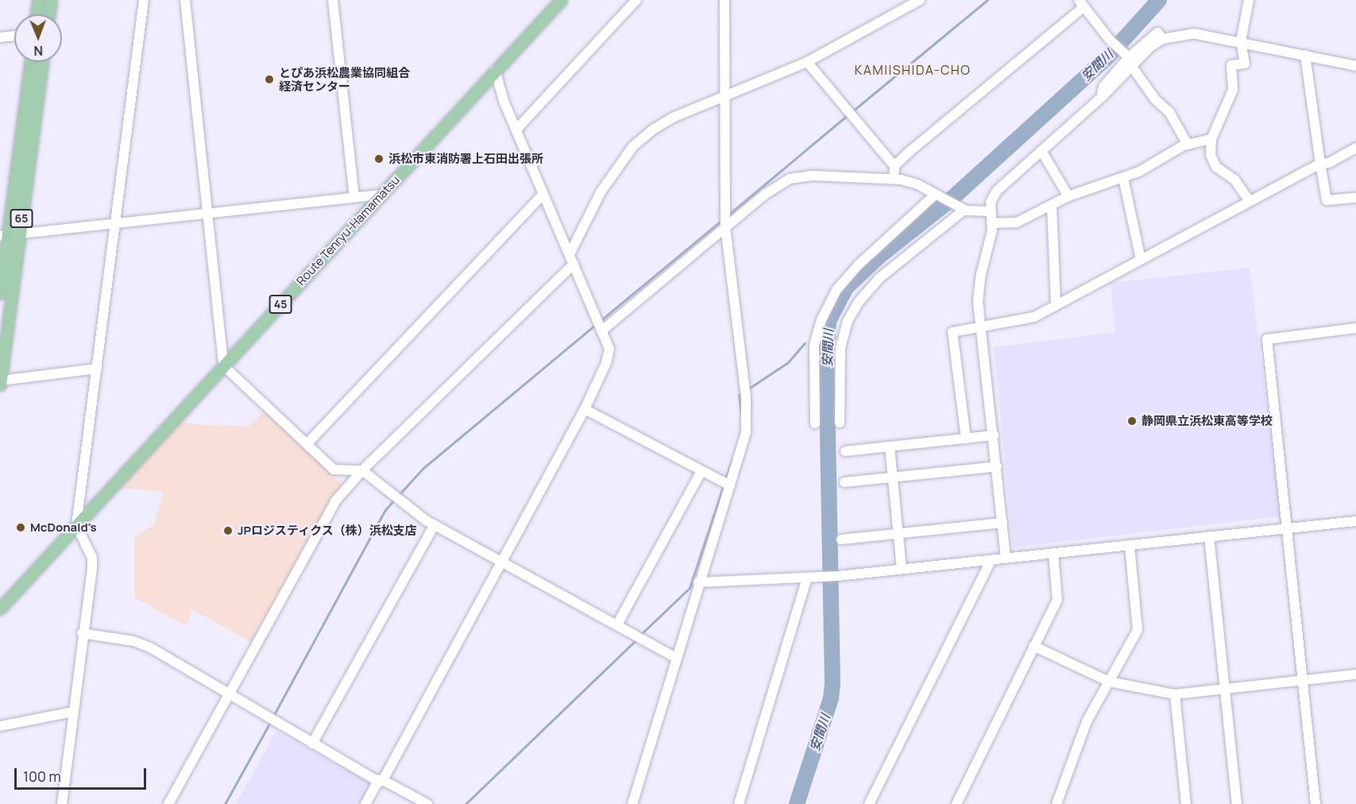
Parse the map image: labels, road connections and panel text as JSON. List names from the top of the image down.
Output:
{
  "streets": {
    "main road": ["65", "Route Tenryu-Hamamatsu", "45"]
  },
  "districts": ["KAMIISHIDA-CHO"],
  "water": ["安間川"],
  "places": [
    "とぴあ浜松農業協同組合 経済センター",
    "浜松市東消防署上石田出張所",
    "静岡県立浜松東高等学校",
    "McDonald's",
    "JPロジスティクス（株）浜松支店"
  ],
  "scale_bar": "100 m",
  "north": "bottom"
}
